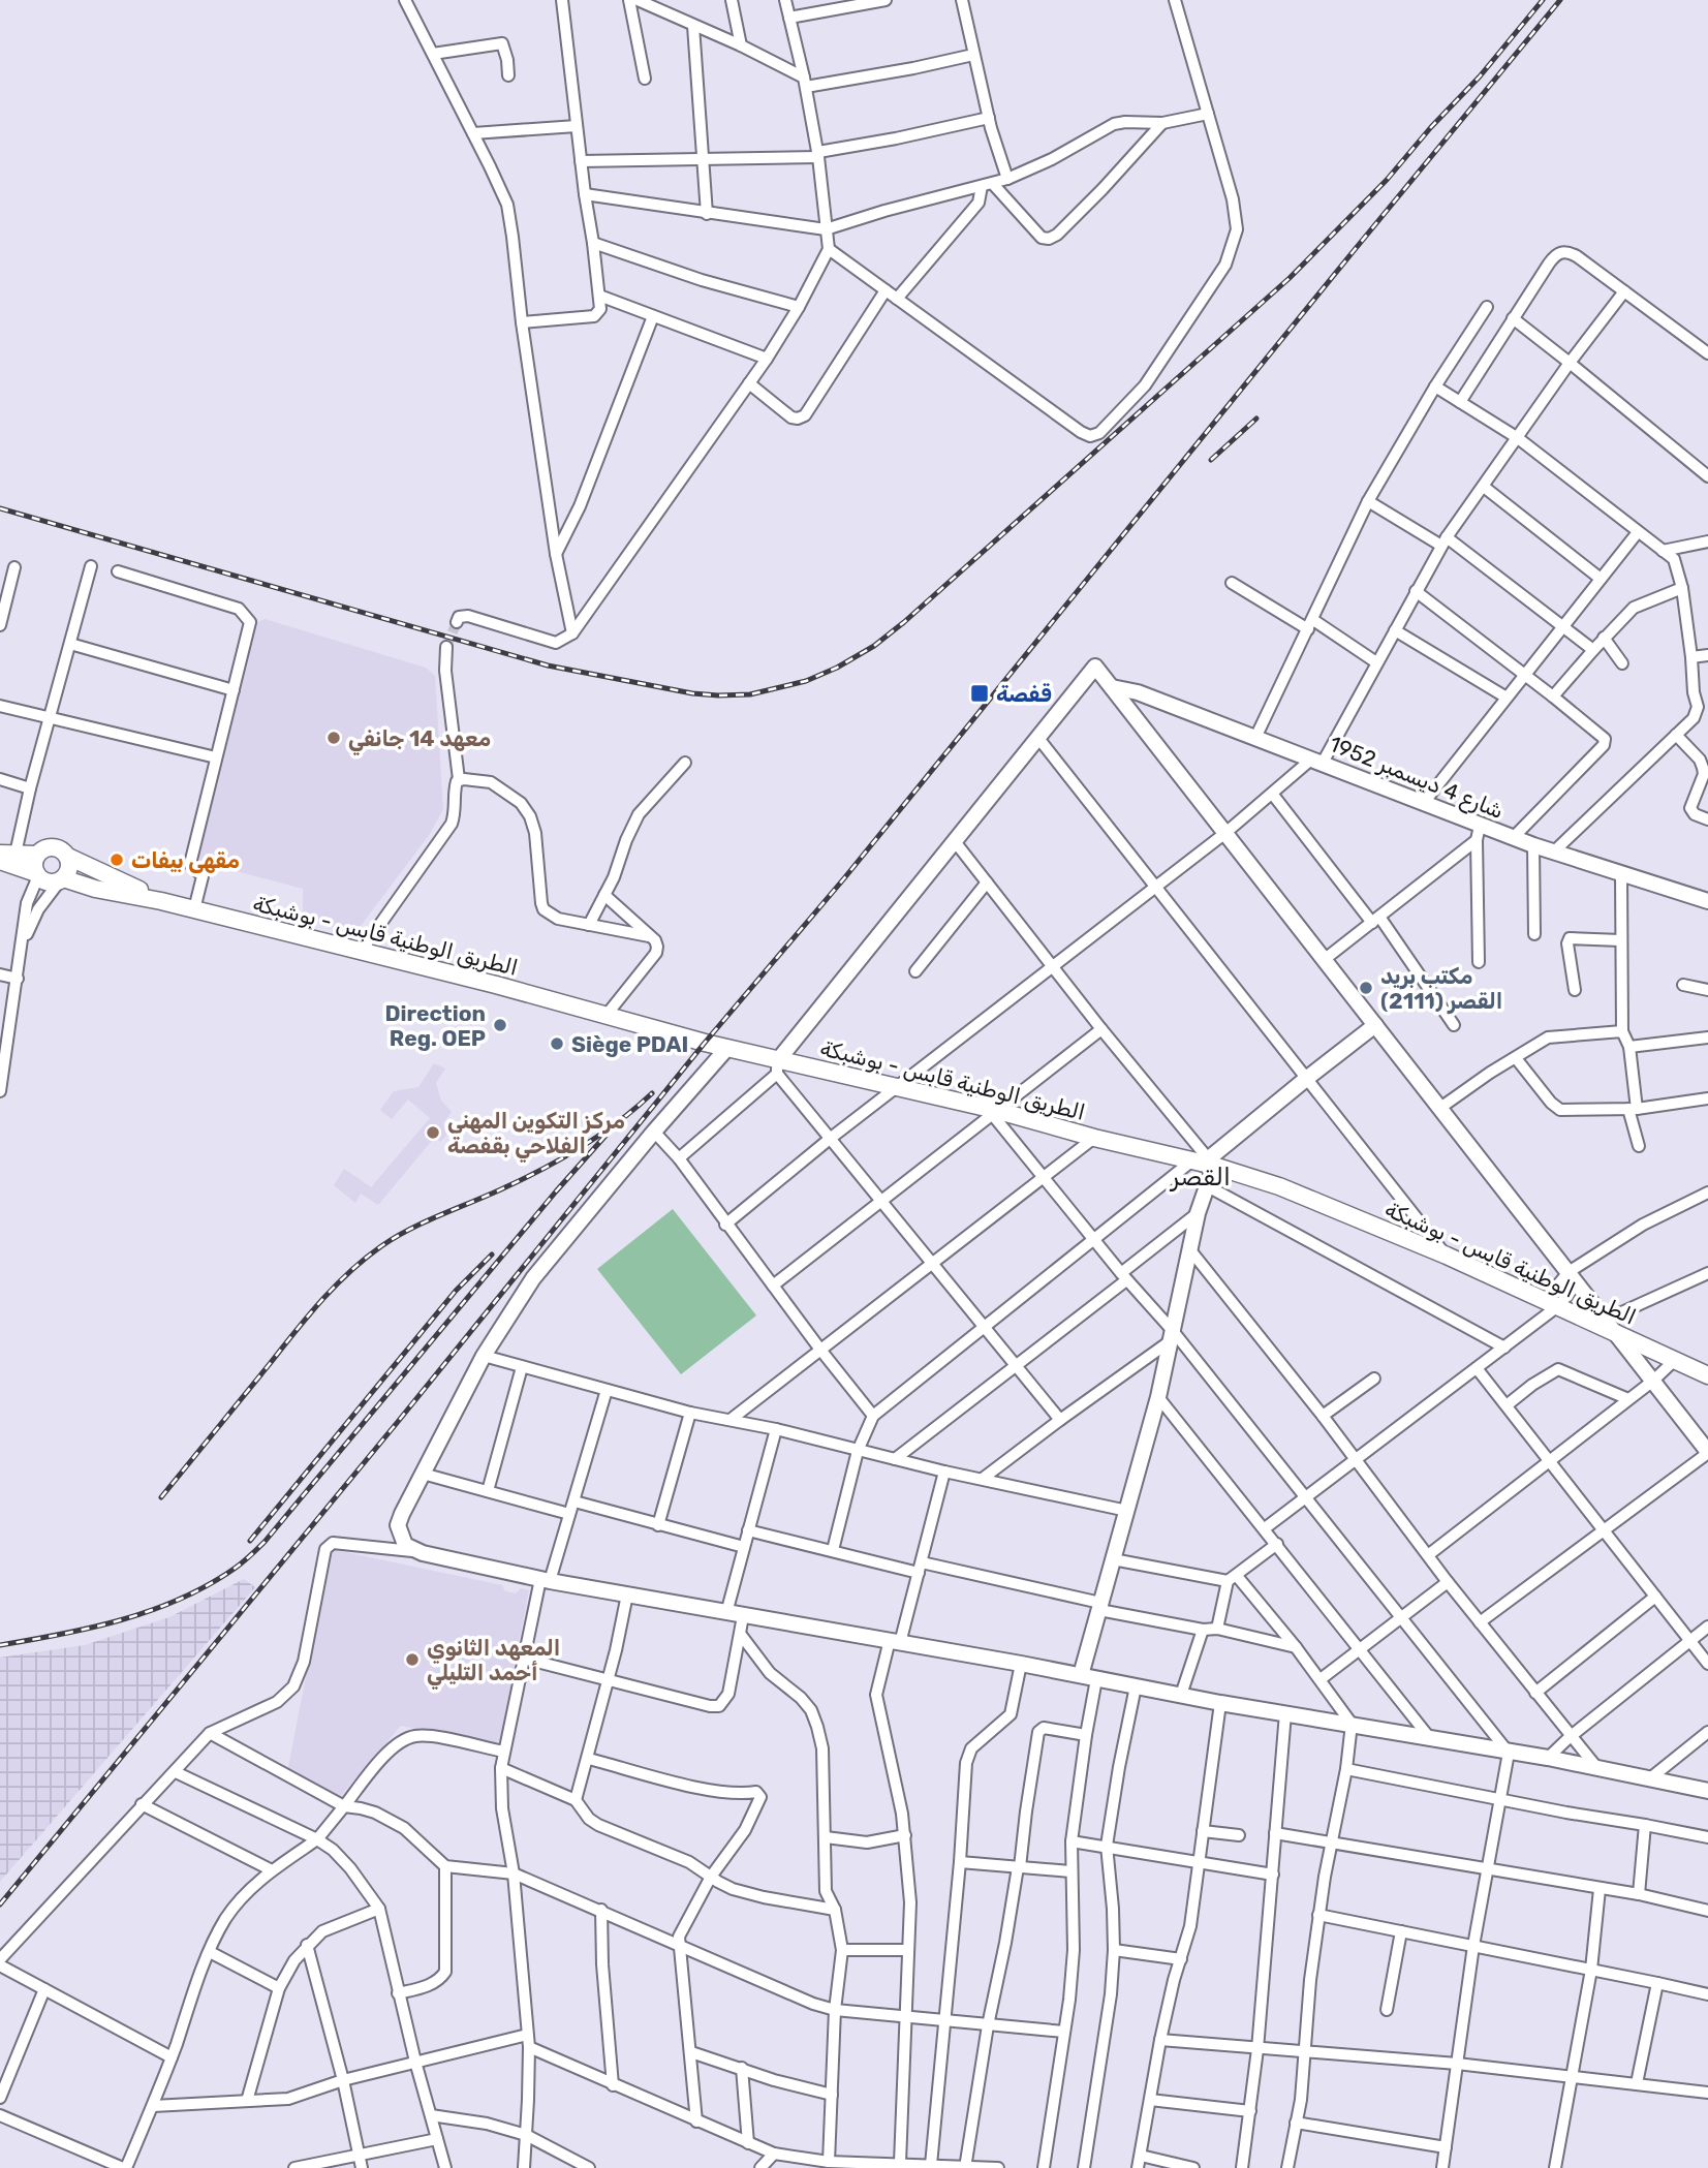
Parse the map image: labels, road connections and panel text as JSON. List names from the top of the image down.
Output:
{
  "streets": {
    "main road": ["الطريق الوطنية قابس - بوشبكة"],
    "street": ["شارع 4 ديسمبر 1952"]
  },
  "districts": ["القصر"],
  "places": {
    "transit": ["قفصة"],
    "other": [
      "معهد 14 جانفي",
      "مقهى بيفات",
      "مكتب بريد القصر (2111)",
      "Direction Reg. OEP",
      "Siège PDAI",
      "مركز التكوين المهني الفلاحي بقفصة",
      "المعهد الثانوي أحمد التليلي"
    ]
  }
}
